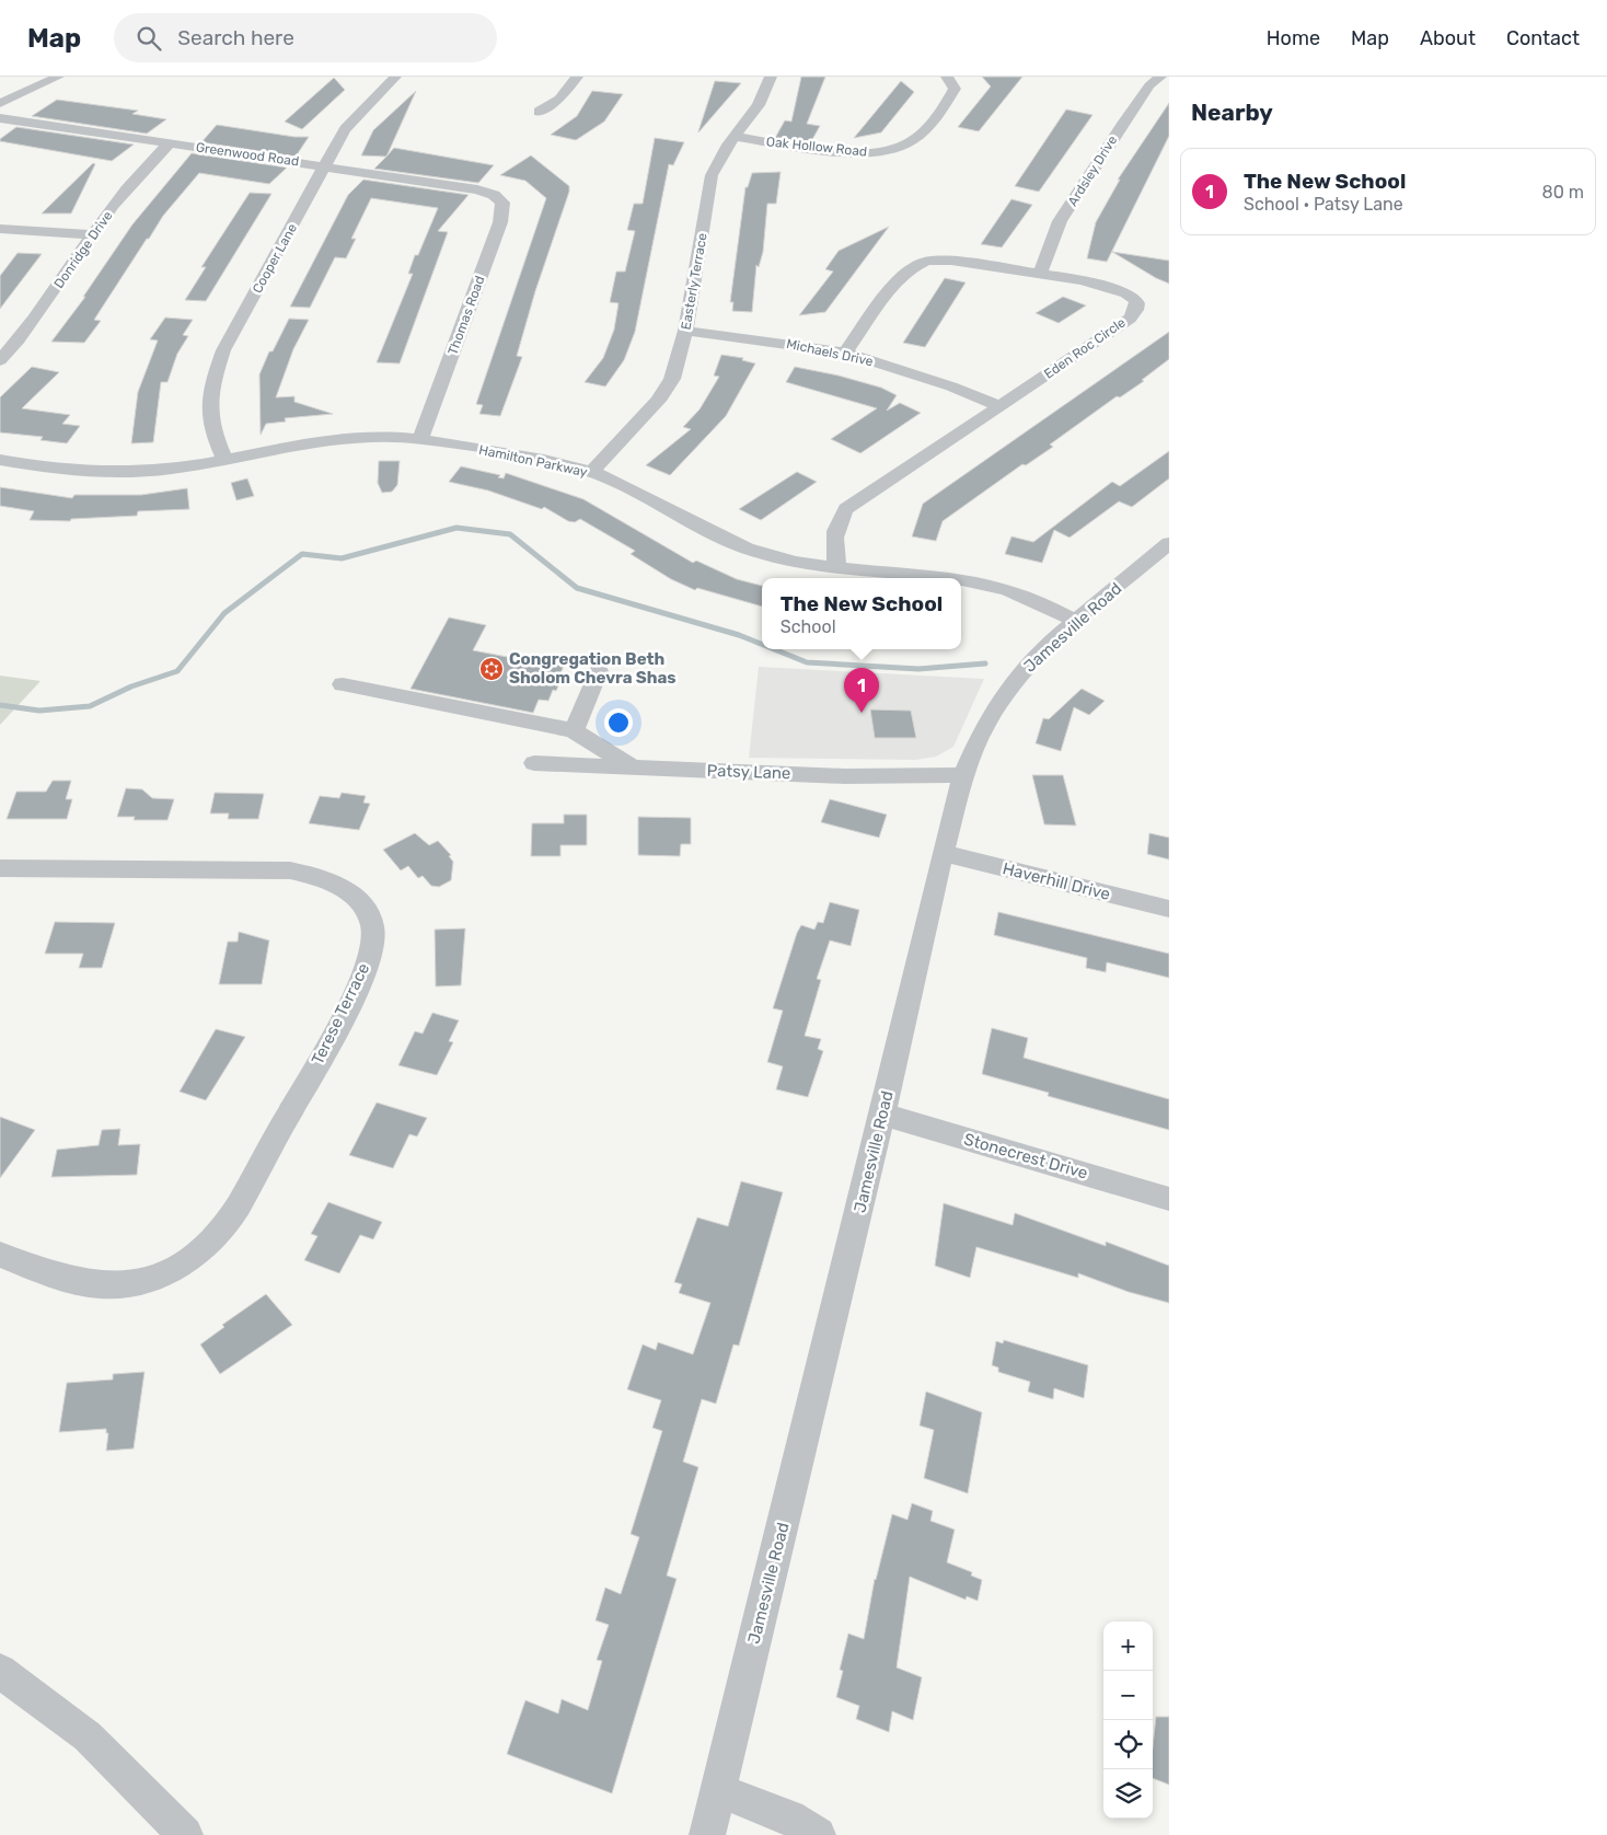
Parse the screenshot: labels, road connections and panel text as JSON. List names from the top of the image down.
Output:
{
  "streets": {
    "street": [
      "Oak Hollow Road",
      "Greenwood Road",
      "Ardsley Drive",
      "Donridge Drive",
      "Cooper Lane",
      "Easterly Terrace",
      "Thomas Road",
      "Eden Roc Circle",
      "Michaels Drive",
      "Hamilton Parkway",
      "Jamesville Road",
      "Patsy Lane",
      "Haverhill Drive",
      "Terese Terrace",
      "Stonecrest Drive"
    ]
  },
  "crossings": [
    ["Oak Hollow Road", "Easterly Terrace"],
    ["Greenwood Road", "Donridge Drive"],
    ["Greenwood Road", "Cooper Lane"],
    ["Greenwood Road", "Thomas Road"],
    ["Ardsley Drive", "Eden Roc Circle"],
    ["Cooper Lane", "Hamilton Parkway"],
    ["Easterly Terrace", "Michaels Drive"],
    ["Easterly Terrace", "Hamilton Parkway"],
    ["Thomas Road", "Hamilton Parkway"],
    ["Eden Roc Circle", "Michaels Drive"],
    ["Eden Roc Circle", "Hamilton Parkway"],
    ["Hamilton Parkway", "Jamesville Road"],
    ["Jamesville Road", "Patsy Lane"],
    ["Jamesville Road", "Haverhill Drive"],
    ["Jamesville Road", "Stonecrest Drive"]
  ],
  "places": {
    "synagogue": ["Congregation Beth Sholom Chevra Shas"]
  },
  "page": {
    "header": "Map",
    "search": "Search here",
    "nav": [
      "Home",
      "Map",
      "About",
      "Contact"
    ],
    "heading": "Nearby",
    "list": [
      {
        "mark": "1",
        "name": "The New School",
        "note": "School · Patsy Lane",
        "value": "80 m"
      }
    ],
    "popup": ["The New School", "School"],
    "pins": "1",
    "map_buttons": ["+", "−"]
  }
}
